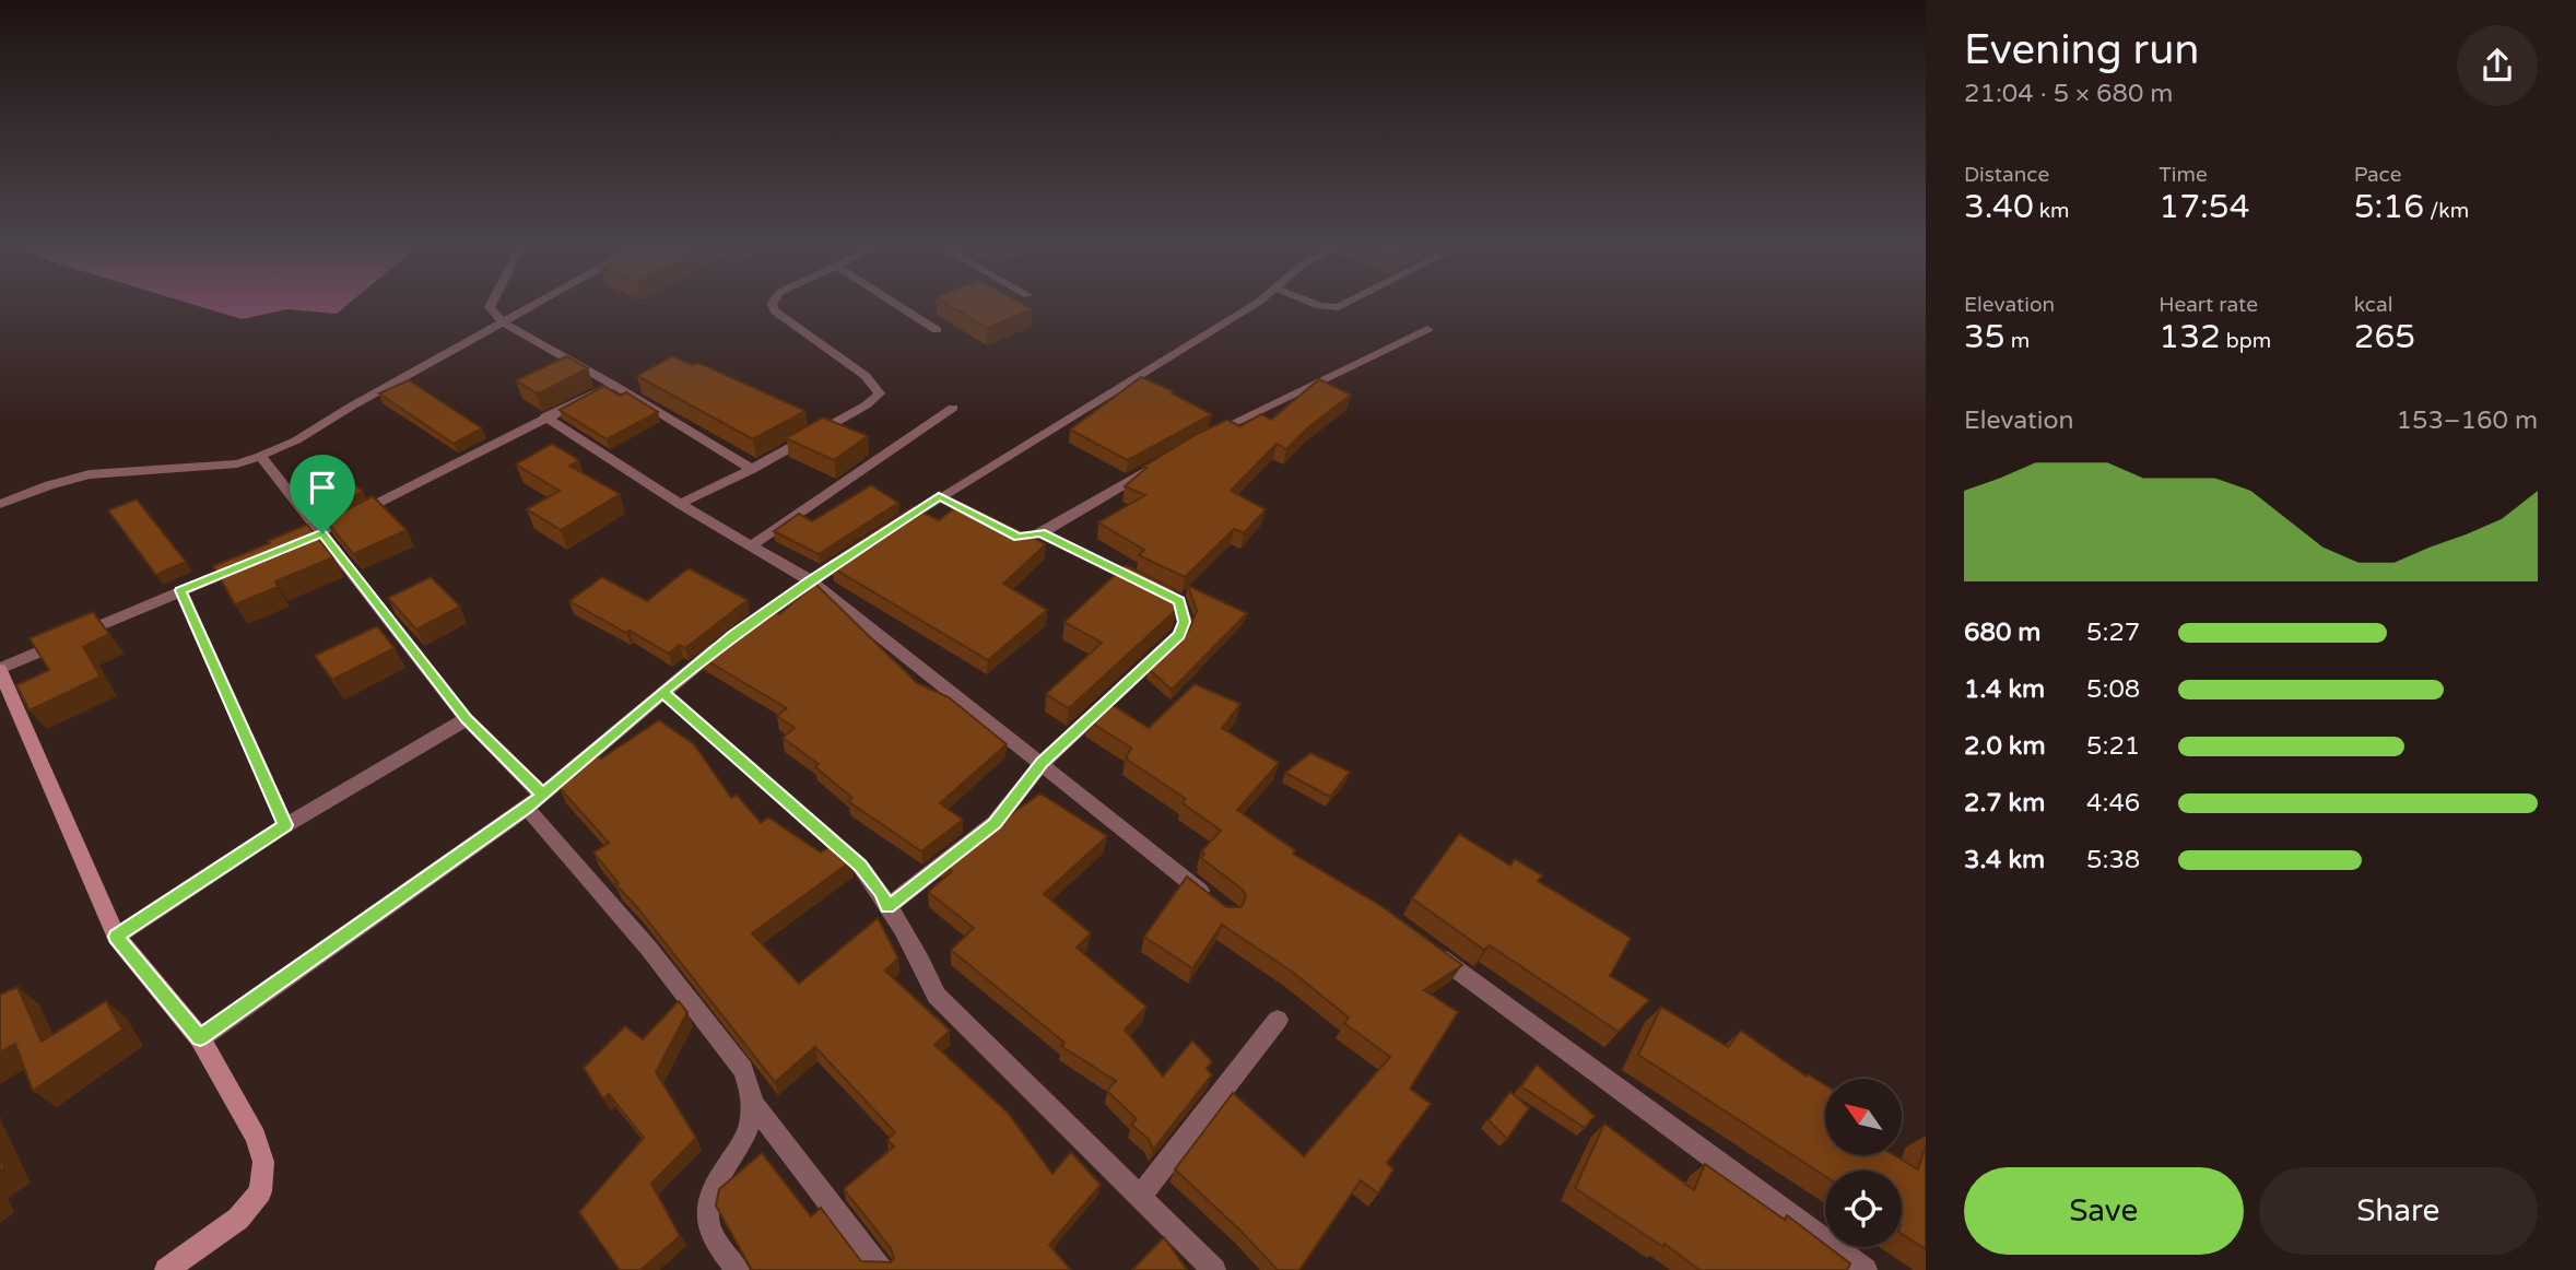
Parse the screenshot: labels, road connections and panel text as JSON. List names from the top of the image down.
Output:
{
  "north": "top left",
  "page": {
    "heading": ["Evening run", "21:04 · 5 × 680 m"],
    "stats": [
      ["Distance", "3.40 km"],
      ["Time", "17:54"],
      ["Pace", "5:16 /km"],
      ["Elevation", "35 m"],
      ["Heart rate", "132 bpm"],
      ["kcal", "265"]
    ],
    "chart": ["Elevation", "153–160 m"],
    "list": [
      {
        "name": "680 m",
        "note": "5:27"
      },
      {
        "name": "1.4 km",
        "note": "5:08"
      },
      {
        "name": "2.0 km",
        "note": "5:21"
      },
      {
        "name": "2.7 km",
        "note": "4:46"
      },
      {
        "name": "3.4 km",
        "note": "5:38"
      }
    ],
    "buttons": ["Save", "Share"]
  }
}
